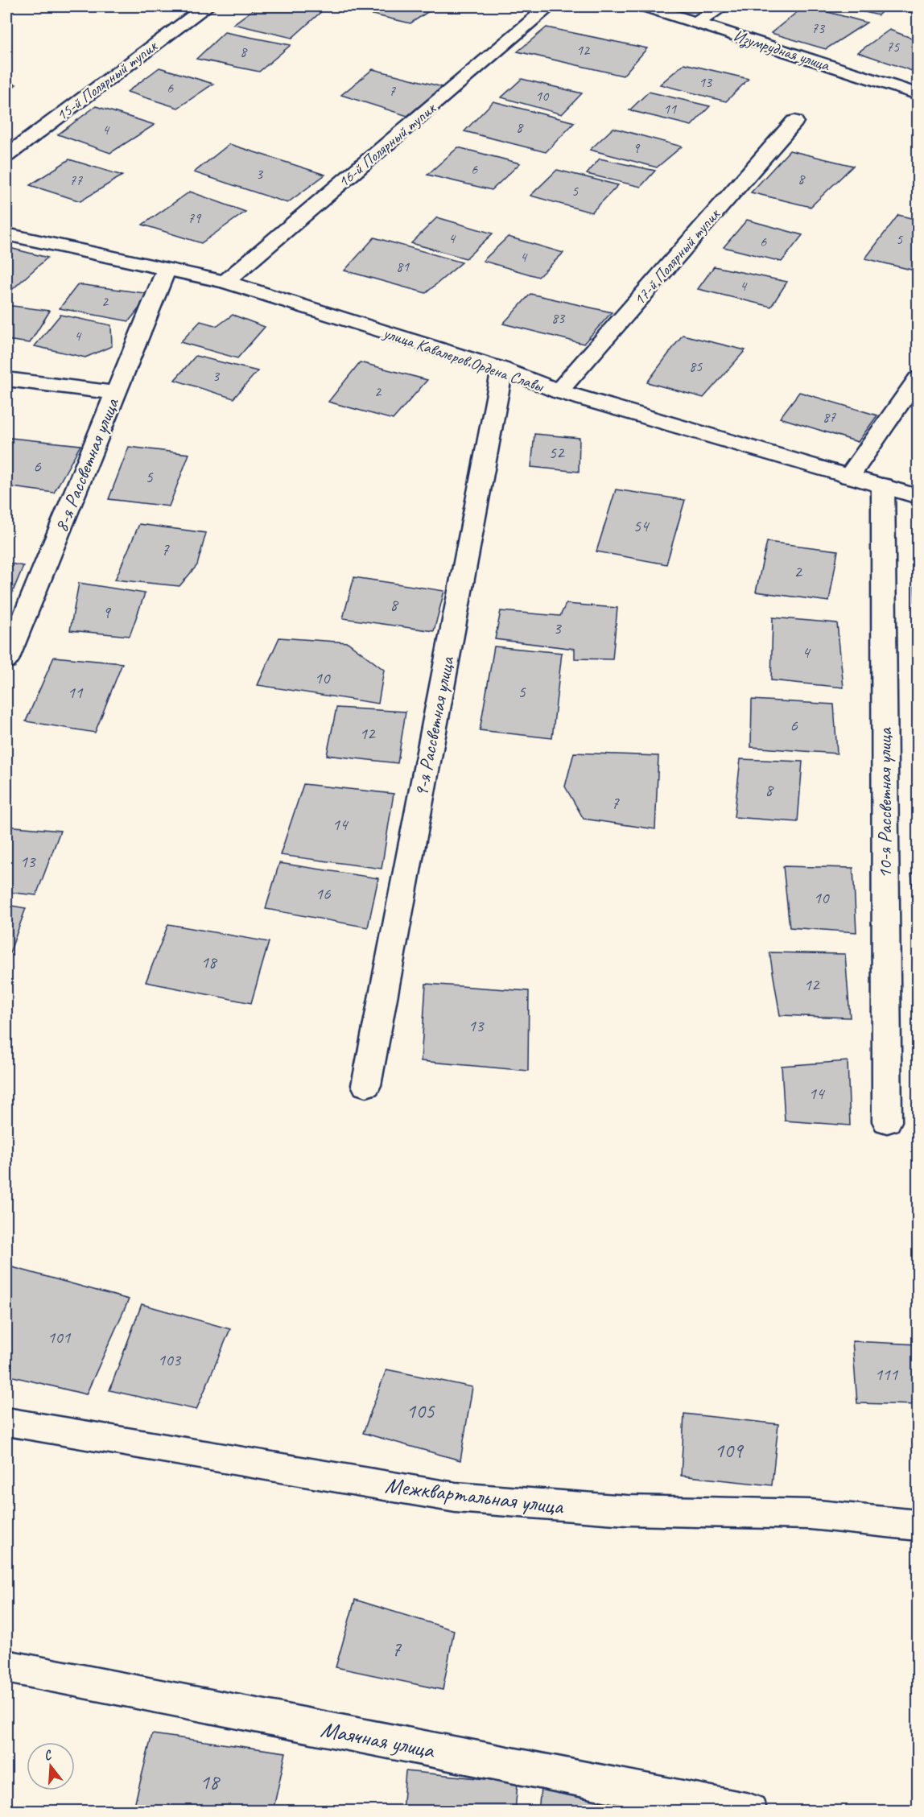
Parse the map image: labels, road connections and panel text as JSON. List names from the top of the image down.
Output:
{
  "streets": {
    "street": [
      "Изумрудная улица",
      "15-й Полярный тупик",
      "16-й Полярный тупик",
      "17-й Полярный тупик",
      "улица Кавалеров Ордена Славы",
      "8-я Рассветная улица",
      "9-я Рассветная улица",
      "10-я Рассветная улица",
      "Межквартальная улица",
      "Маячная улица"
    ]
  },
  "crossings": [
    ["16-й Полярный тупик", "улица Кавалеров Ордена Славы"],
    ["17-й Полярный тупик", "улица Кавалеров Ордена Славы"],
    ["улица Кавалеров Ордена Славы", "8-я Рассветная улица"],
    ["улица Кавалеров Ордена Славы", "9-я Рассветная улица"],
    ["улица Кавалеров Ордена Славы", "10-я Рассветная улица"]
  ],
  "house_numbers": [
    "73",
    "75",
    "12",
    "8",
    "13",
    "6",
    "7",
    "10",
    "11",
    "8",
    "4",
    "9",
    "6",
    "3",
    "8",
    "77",
    "5",
    "79",
    "4",
    "5",
    "6",
    "4",
    "81",
    "4",
    "2",
    "83",
    "4",
    "85",
    "3",
    "2",
    "87",
    "52",
    "6",
    "5",
    "54",
    "7",
    "2",
    "8",
    "9",
    "3",
    "4",
    "10",
    "5",
    "11",
    "6",
    "12",
    "8",
    "7",
    "14",
    "13",
    "16",
    "10",
    "18",
    "12",
    "13",
    "14",
    "101",
    "103",
    "111",
    "105",
    "109",
    "7",
    "18"
  ],
  "north": "top"
}
